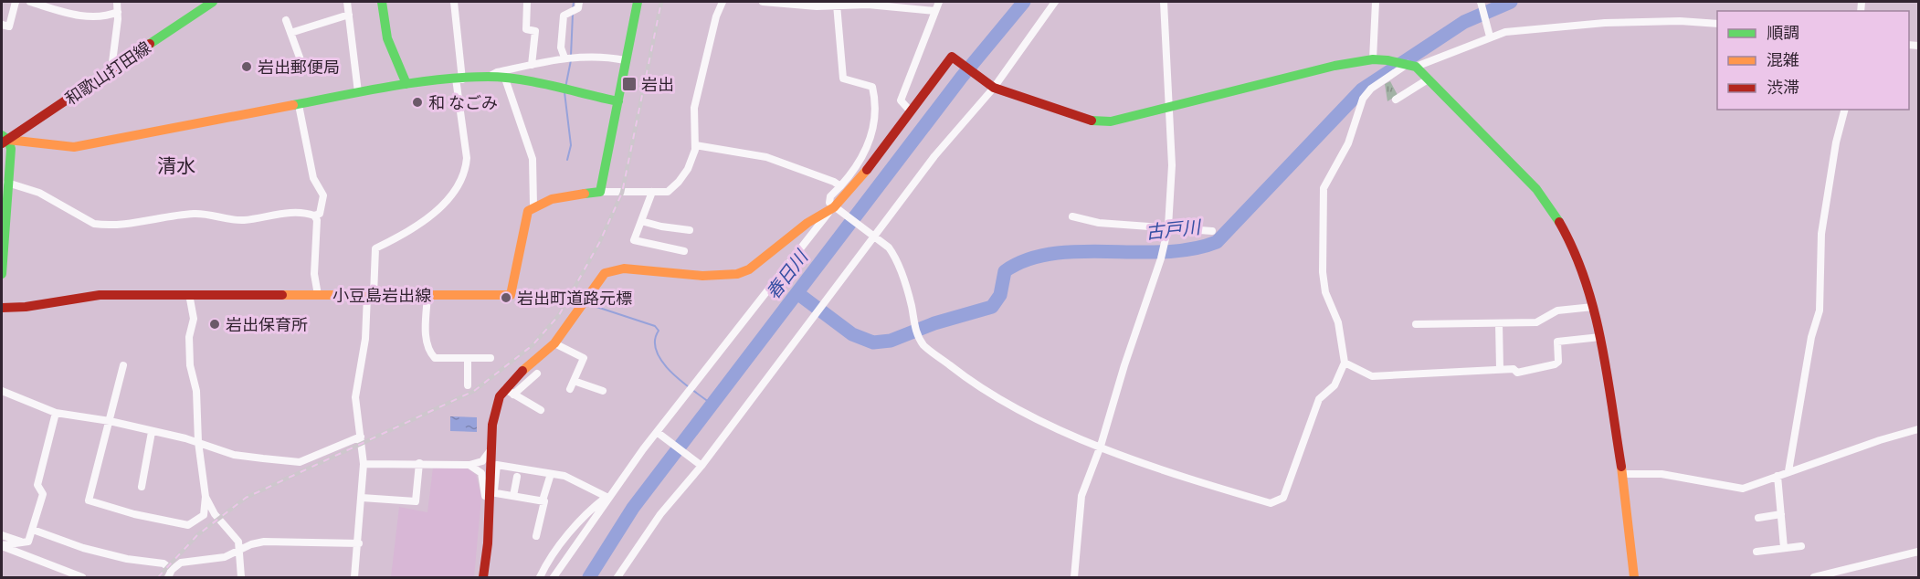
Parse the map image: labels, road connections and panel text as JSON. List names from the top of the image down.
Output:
{
  "streets": {
    "street": ["和歌山打田線", "小豆島岩出線"]
  },
  "districts": ["清水"],
  "water": ["古戸川", "春日川"],
  "places": {
    "other": [
      "岩出郵便局",
      "和 なごみ",
      "岩出町道路元標",
      "岩出保育所"
    ],
    "transit": ["岩出"]
  },
  "legend": ["順調", "混雑", "渋滞"]
}
